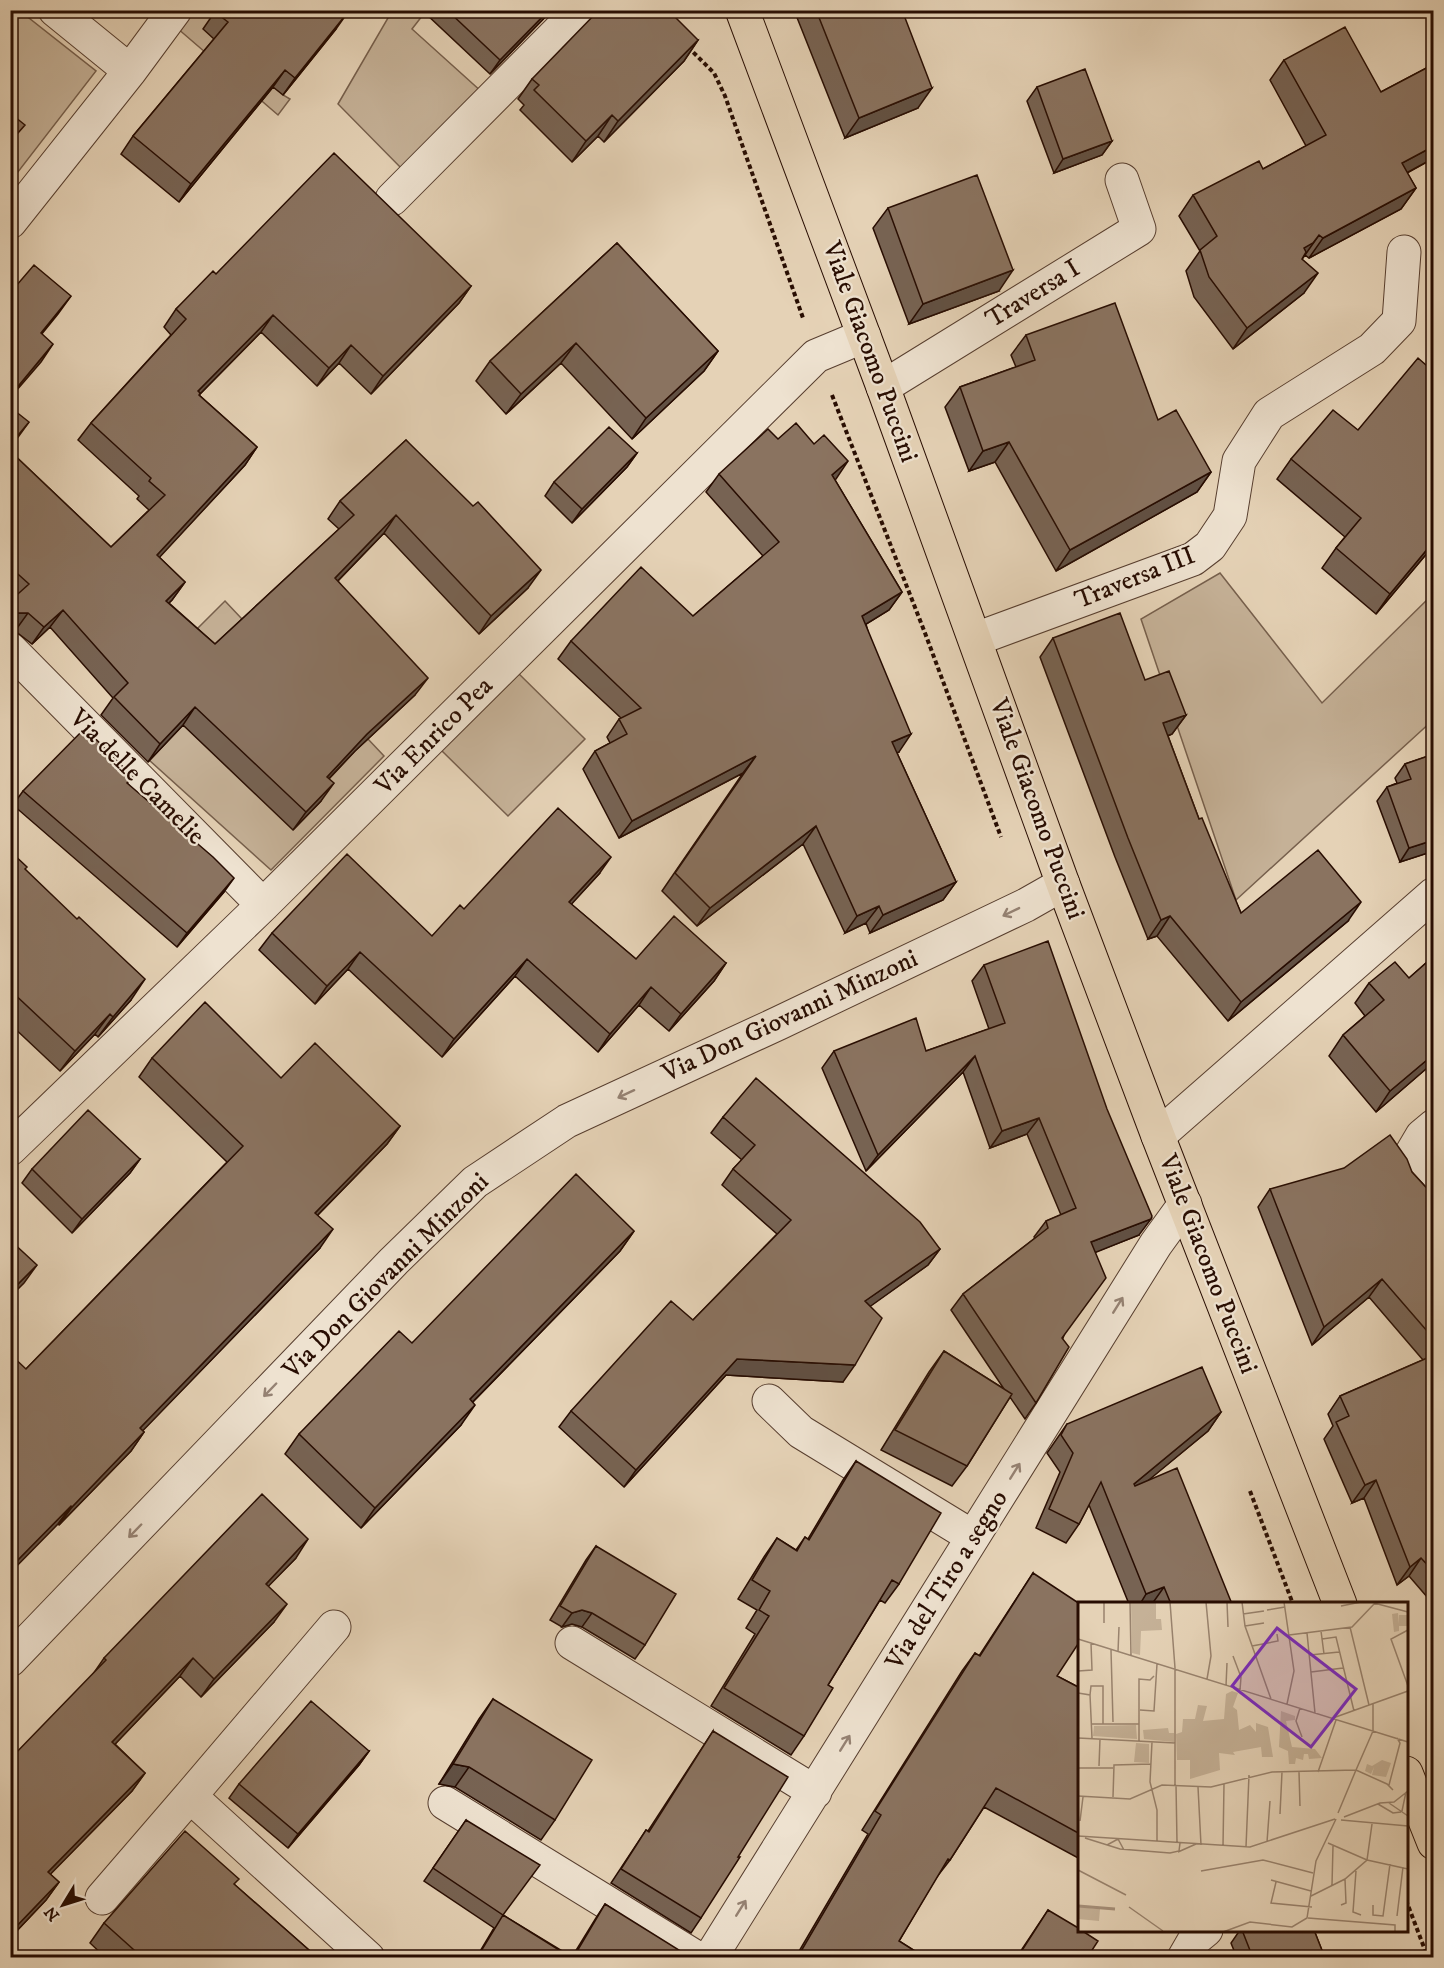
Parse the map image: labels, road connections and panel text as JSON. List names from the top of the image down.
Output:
{
  "streets": {
    "main road": ["Viale Giacomo Puccini"],
    "street": [
      "Traversa I",
      "Traversa III",
      "Via Enrico Pea",
      "Via delle Camelie",
      "Via Don Giovanni Minzoni",
      "Via del Tiro a segno"
    ]
  },
  "crossings": [
    ["Traversa I", "Viale Giacomo Puccini"],
    ["Viale Giacomo Puccini", "Traversa III"],
    ["Viale Giacomo Puccini", "Via Enrico Pea"],
    ["Viale Giacomo Puccini", "Via Don Giovanni Minzoni"],
    ["Viale Giacomo Puccini", "Via del Tiro a segno"],
    ["Via Enrico Pea", "Via delle Camelie"]
  ],
  "one_way": ["Via Don Giovanni Minzoni", "Via del Tiro a segno"],
  "north": "bottom left"
}
